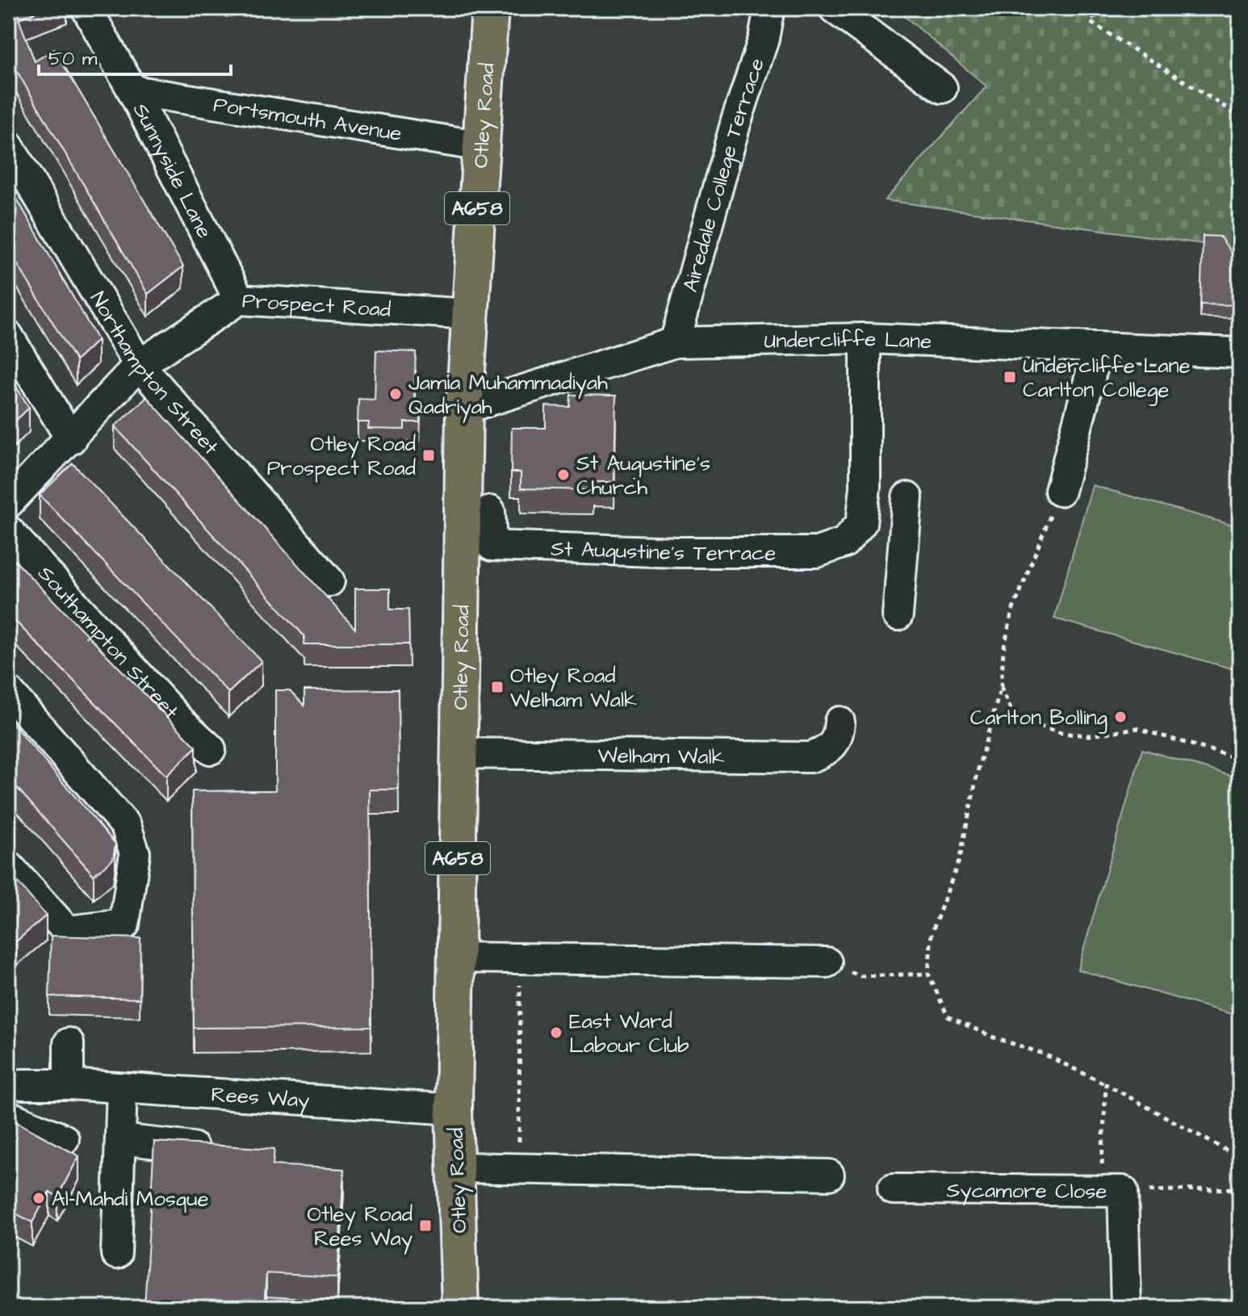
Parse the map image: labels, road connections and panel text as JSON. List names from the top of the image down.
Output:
{
  "streets": {
    "main road": ["Otley Road", "A658"],
    "street": [
      "Portsmouth Avenue",
      "Sunnyside Lane",
      "Airedale College Terrace",
      "Prospect Road",
      "Undercliffe Lane",
      "Northampton Street",
      "St Augustine's Terrace",
      "Southampton Street",
      "Welham Walk",
      "Rees Way",
      "Sycamore Close"
    ]
  },
  "crossings": [
    ["Otley Road", "Portsmouth Avenue"],
    ["Otley Road", "Prospect Road"],
    ["Otley Road", "Undercliffe Lane"],
    ["Otley Road", "Welham Walk"],
    ["Otley Road", "Rees Way"],
    ["Portsmouth Avenue", "Sunnyside Lane"],
    ["Sunnyside Lane", "Prospect Road"],
    ["Airedale College Terrace", "Undercliffe Lane"],
    ["Prospect Road", "Northampton Street"]
  ],
  "places": {
    "transit": [
      "Undercliffe Lane Carlton College",
      "Otley Road Prospect Road",
      "Otley Road Welham Walk",
      "Otley Road Rees Way"
    ],
    "other": [
      "Jamia Muhammadiyah Qadriyah",
      "St Augustine's Church",
      "Carlton Bolling",
      "East Ward Labour Club",
      "Al‐Mahdi Mosque"
    ]
  },
  "scale_bar": "50 m"
}
